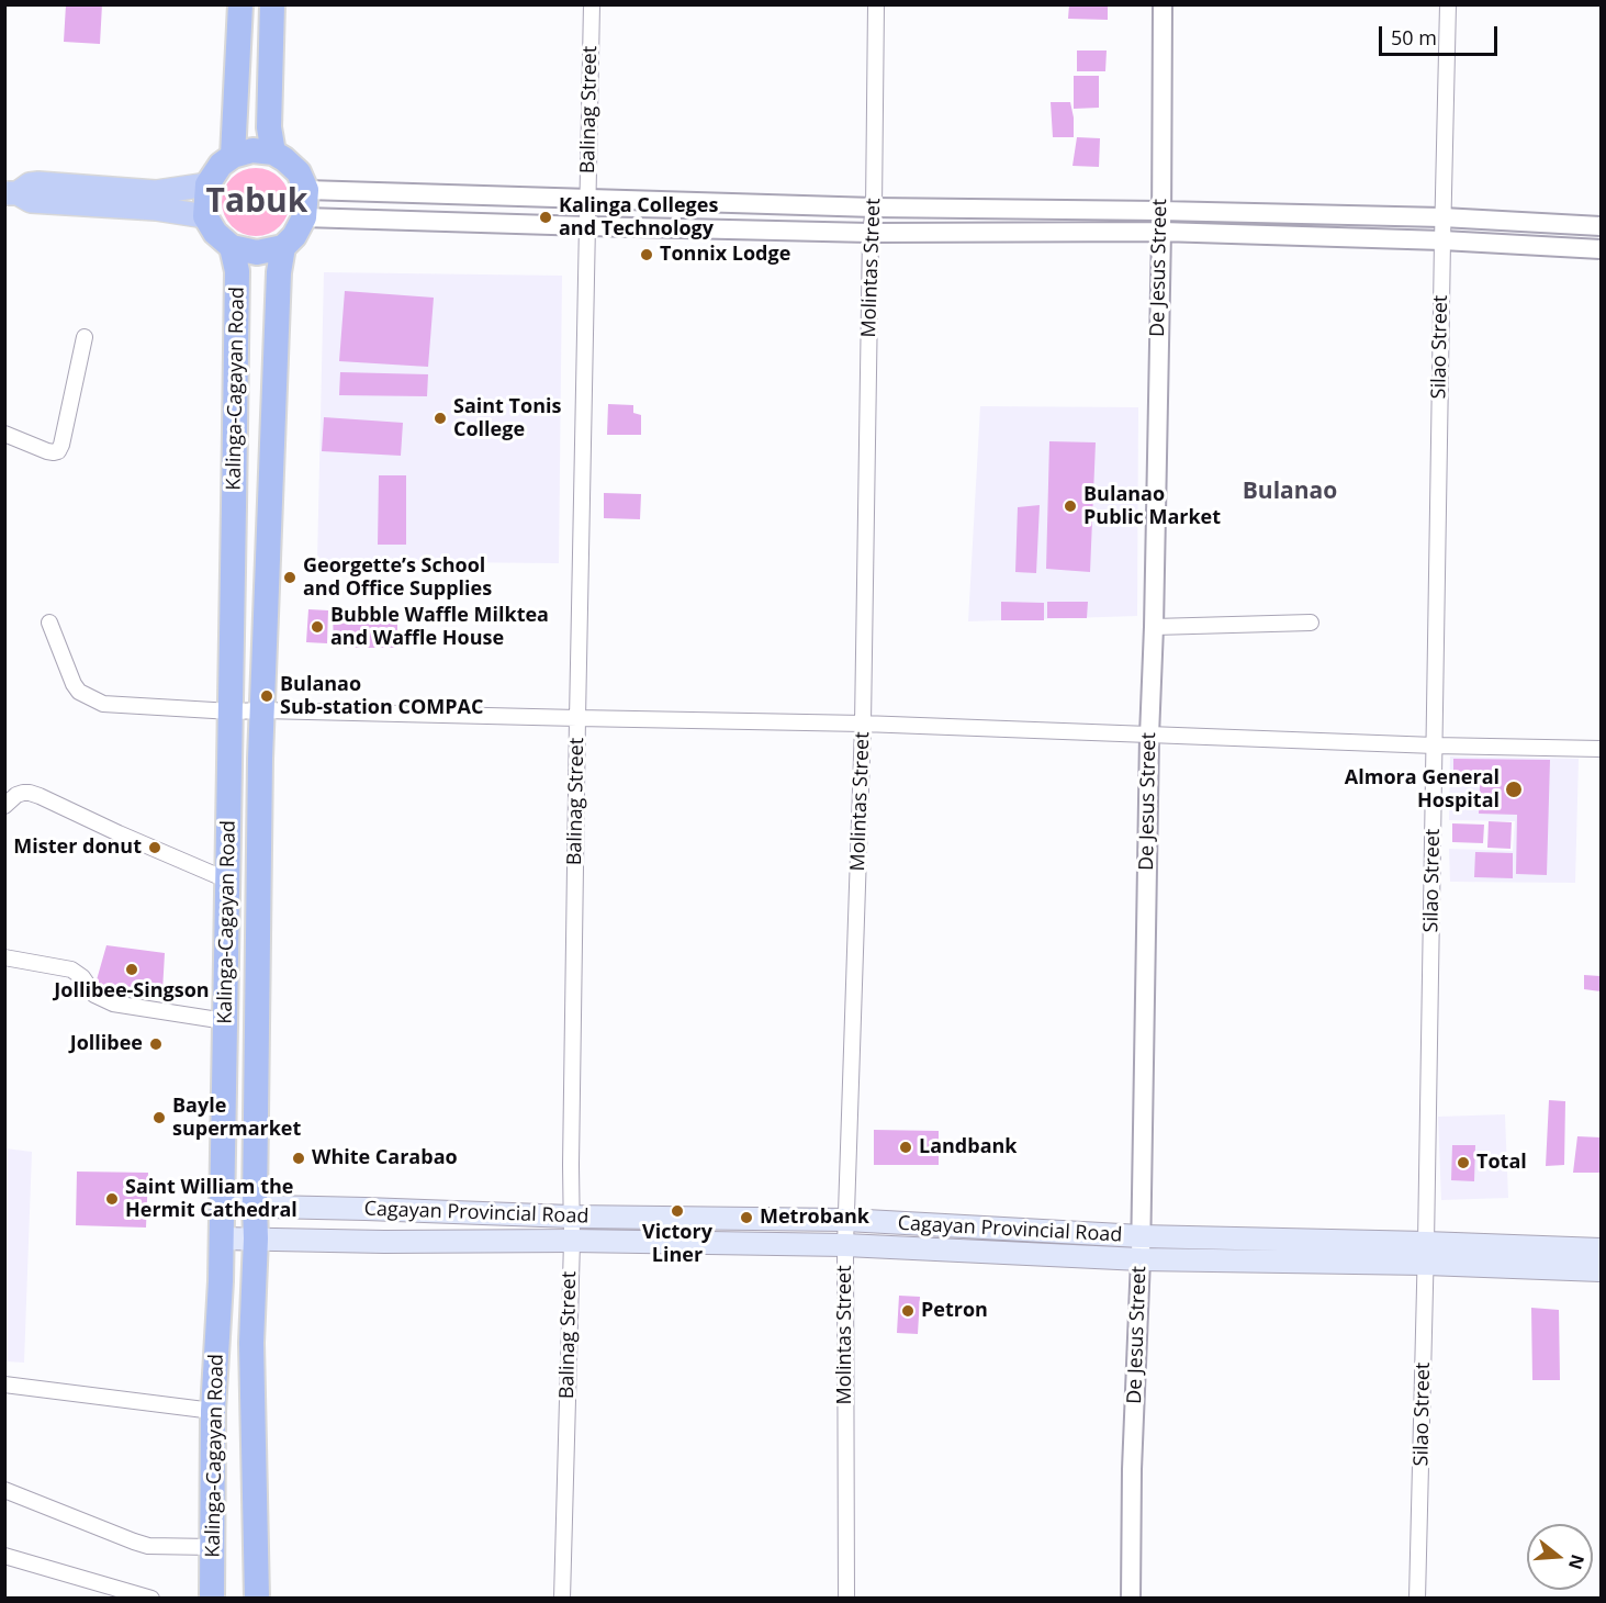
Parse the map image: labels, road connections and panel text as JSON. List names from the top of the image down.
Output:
{
  "streets": {
    "highway": ["Kalinga-Cagayan Road"],
    "main road": ["Cagayan Provincial Road"],
    "street": [
      "Balinag Street",
      "Molintas Street",
      "De Jesus Street",
      "Silao Street"
    ]
  },
  "crossings": [
    ["Balinag Street", "Cagayan Provincial Road"],
    ["Molintas Street", "Cagayan Provincial Road"],
    ["De Jesus Street", "Cagayan Provincial Road"],
    ["Silao Street", "Cagayan Provincial Road"],
    ["Kalinga-Cagayan Road", "Cagayan Provincial Road"]
  ],
  "districts": ["Tabuk", "Bulanao"],
  "places": [
    "Kalinga Colleges and Technology",
    "Tonnix Lodge",
    "Saint Tonis College",
    "Bulanao Public Market",
    "Georgette’s School and Office Supplies",
    "Bubble Waffle Milktea and Waffle House",
    "Bulanao Sub-station COMPAC",
    "Almora General Hospital",
    "Mister donut",
    "Jollibee-Singson",
    "Jollibee",
    "Bayle supermarket",
    "Landbank",
    "White Carabao",
    "Total",
    "Saint William the Hermit Cathedral",
    "Victory Liner",
    "Metrobank",
    "Petron"
  ],
  "scale_bar": "50 m",
  "north": "right"
}
